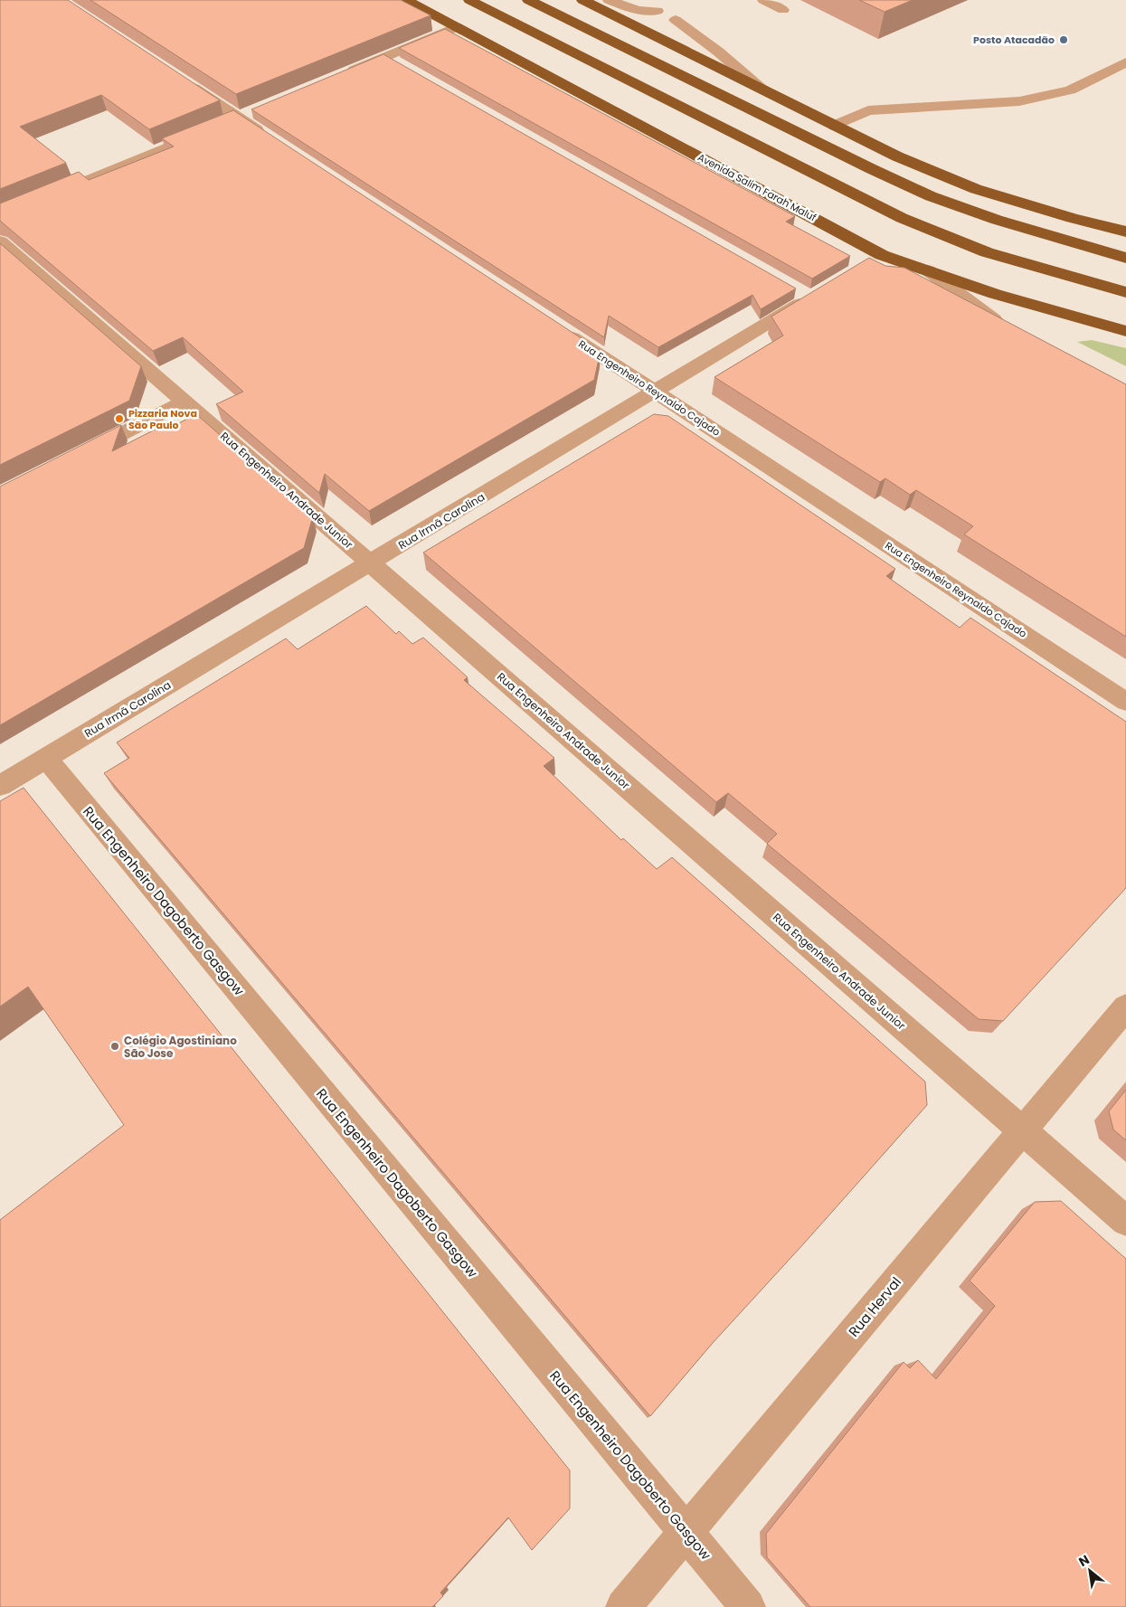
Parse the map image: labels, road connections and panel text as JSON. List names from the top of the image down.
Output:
{
  "streets": {
    "highway": ["Avenida Salim Farah Maluf"],
    "street": [
      "Rua Engenheiro Reynaldo Cajado",
      "Rua Engenheiro Andrade Junior",
      "Rua Irmã Carolina",
      "Rua Engenheiro Dagoberto Gasgow",
      "Rua Herval"
    ]
  },
  "crossings": [
    ["Rua Engenheiro Reynaldo Cajado", "Rua Irmã Carolina"],
    ["Rua Engenheiro Andrade Junior", "Rua Irmã Carolina"],
    ["Rua Engenheiro Andrade Junior", "Rua Herval"],
    ["Rua Irmã Carolina", "Rua Engenheiro Dagoberto Gasgow"],
    ["Rua Engenheiro Dagoberto Gasgow", "Rua Herval"]
  ],
  "places": ["Posto Atacadão", "Pizzaria Nova São Paulo", "Colégio Agostiniano São Jose"],
  "north": "top left"
}
